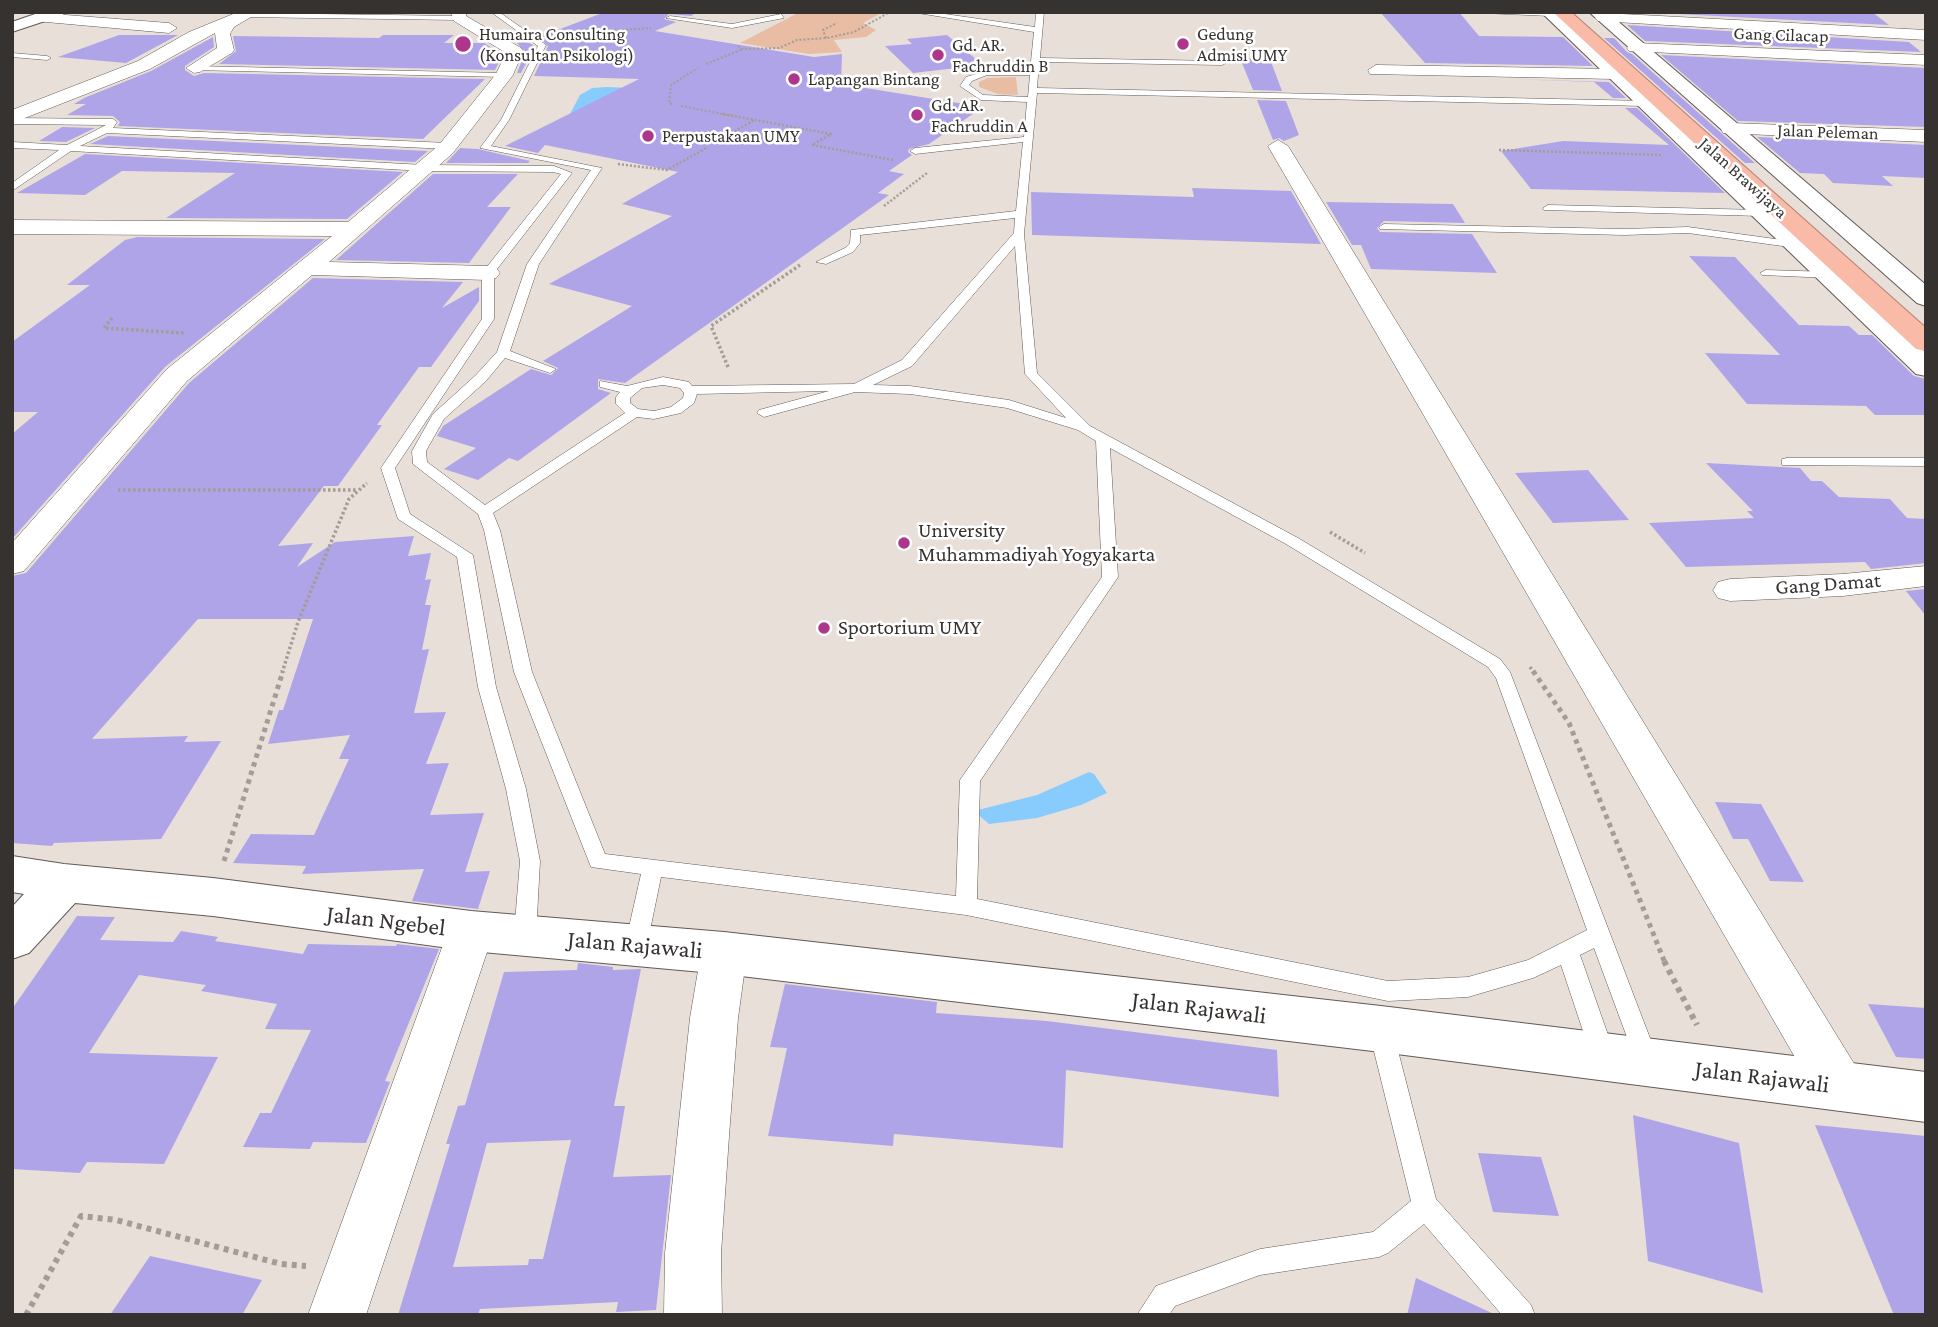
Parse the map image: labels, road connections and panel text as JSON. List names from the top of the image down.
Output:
{
  "streets": {
    "highway": ["Jalan Brawijaya"],
    "street": [
      "Gang Cilacap",
      "Jalan Peleman",
      "Gang Damat",
      "Jalan Ngebel",
      "Jalan Rajawali"
    ]
  },
  "crossings": [
    ["Jalan Ngebel", "Jalan Rajawali"]
  ],
  "places": [
    "Humaira Consulting (Konsultan Psikologi)",
    "Gedung Admisi UMY",
    "Gd. AR. Fachruddin B",
    "Lapangan Bintang",
    "Gd. AR. Fachruddin A",
    "Perpustakaan UMY",
    "University Muhammadiyah Yogyakarta",
    "Sportorium UMY"
  ]
}
